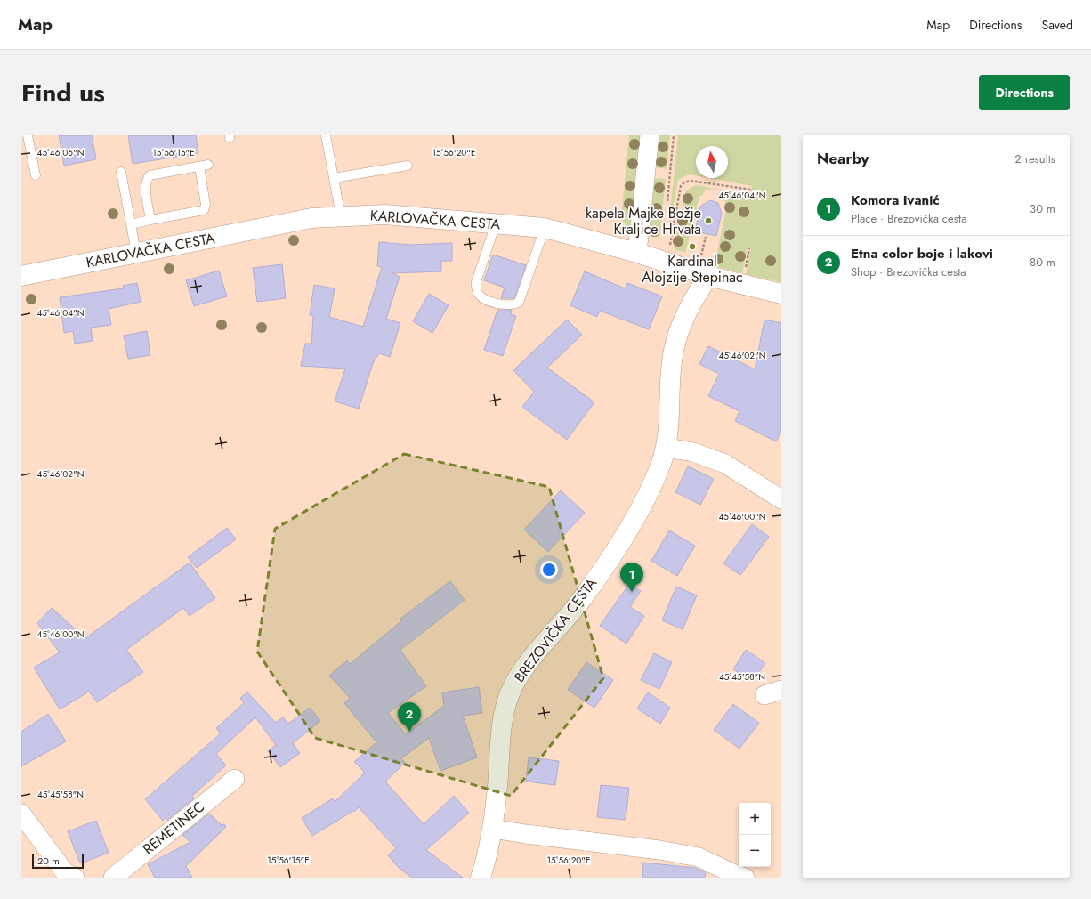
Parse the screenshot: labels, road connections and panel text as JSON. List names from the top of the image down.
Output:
{
  "streets": {
    "main road": ["KARLOVAČKA CESTA", "BREZOVIČKA CESTA"],
    "street": ["REMETINEC"]
  },
  "crossings": [
    ["KARLOVAČKA CESTA", "BREZOVIČKA CESTA"]
  ],
  "places": ["kapela Majke Božje Kraljice Hrvata", "Kardinal Alojzije Stepinac"],
  "scale_bar": "20 m",
  "north": "top",
  "page": {
    "header": "Map",
    "nav": ["Map", "Directions", "Saved"],
    "title": "Find us",
    "buttons": "Directions",
    "heading": ["Nearby", "2 results"],
    "list": [
      {
        "mark": "1",
        "name": "Komora Ivanić",
        "note": "Place · Brezovička cesta",
        "value": "30 m"
      },
      {
        "mark": "2",
        "name": "Etna color boje i lakovi",
        "note": "Shop · Brezovička cesta",
        "value": "80 m"
      }
    ],
    "pins": ["1", "2"],
    "map_buttons": ["+", "−"],
    "scale": "20 m"
  },
  "coordinates": [
    "45°46'06\"N",
    "15°56'15\"E",
    "15°56'20\"E",
    "45°46'04\"N",
    "45°46'02\"N",
    "45°46'00\"N",
    "45°45'58\"N"
  ]
}
